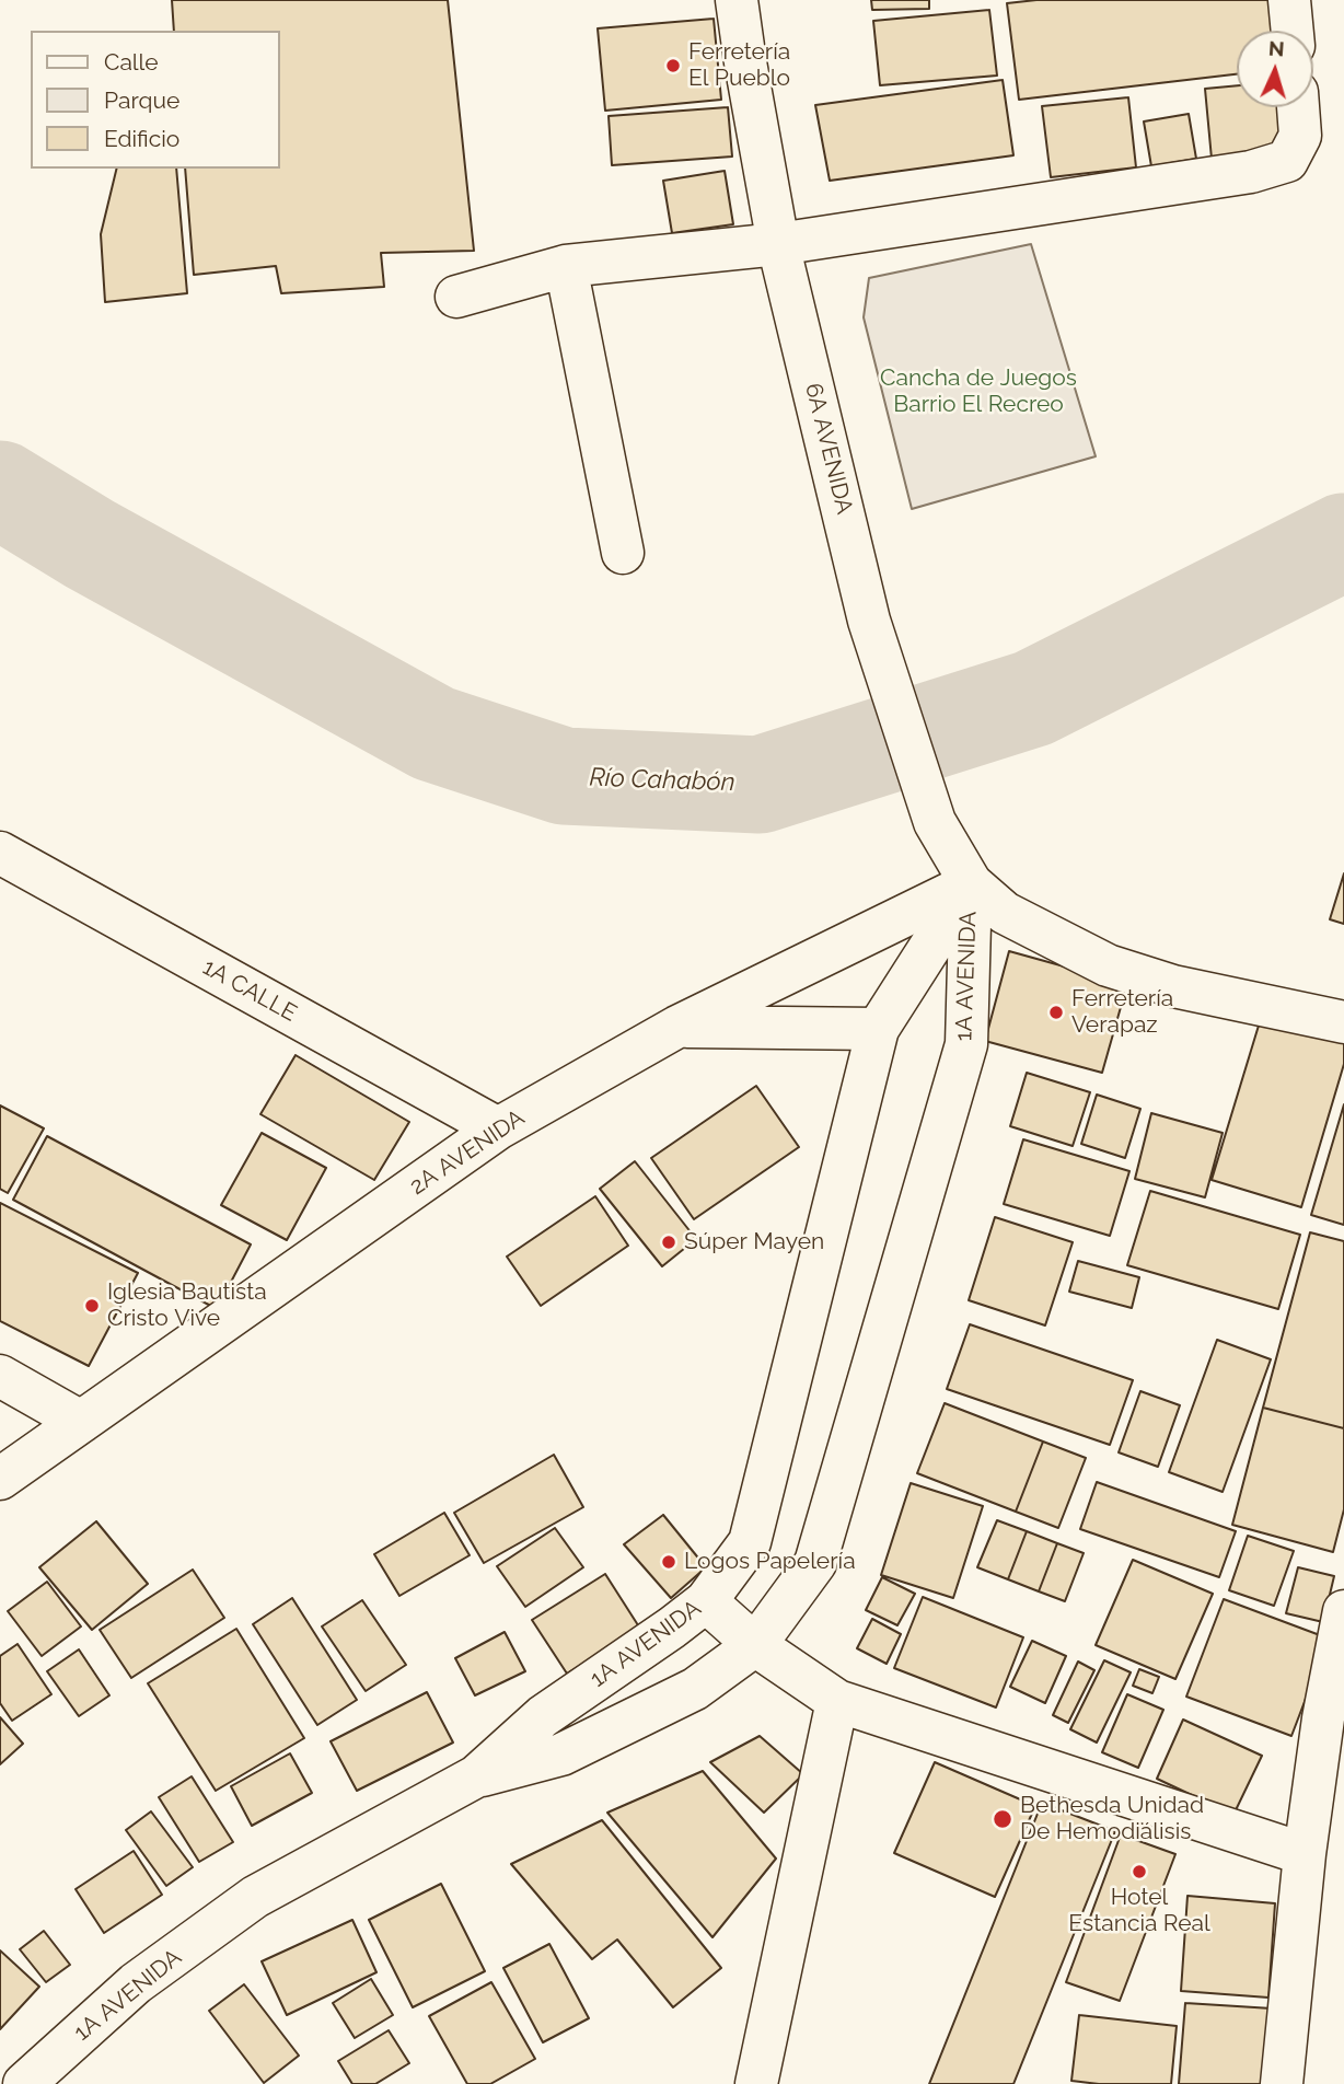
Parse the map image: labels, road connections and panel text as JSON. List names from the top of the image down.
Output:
{
  "streets": {
    "main road": [
      "6A AVENIDA",
      "1A AVENIDA",
      "1A CALLE",
      "2A AVENIDA"
    ]
  },
  "crossings": [
    ["6A AVENIDA", "1A AVENIDA"],
    ["6A AVENIDA", "2A AVENIDA"],
    ["1A AVENIDA", "2A AVENIDA"],
    ["1A CALLE", "2A AVENIDA"]
  ],
  "water": ["Río Cahabón"],
  "parks": ["Cancha de Juegos Barrio El Recreo"],
  "places": [
    "Ferretería El Pueblo",
    "Ferretería Verapaz",
    "Súper Mayen",
    "Iglesia Bautista Cristo Vive",
    "Logos Papelería",
    "Bethesda Unidad De Hemodiálisis",
    "Hotel Estancia Real"
  ],
  "legend": ["Calle", "Parque", "Edificio"],
  "north": "top"
}
